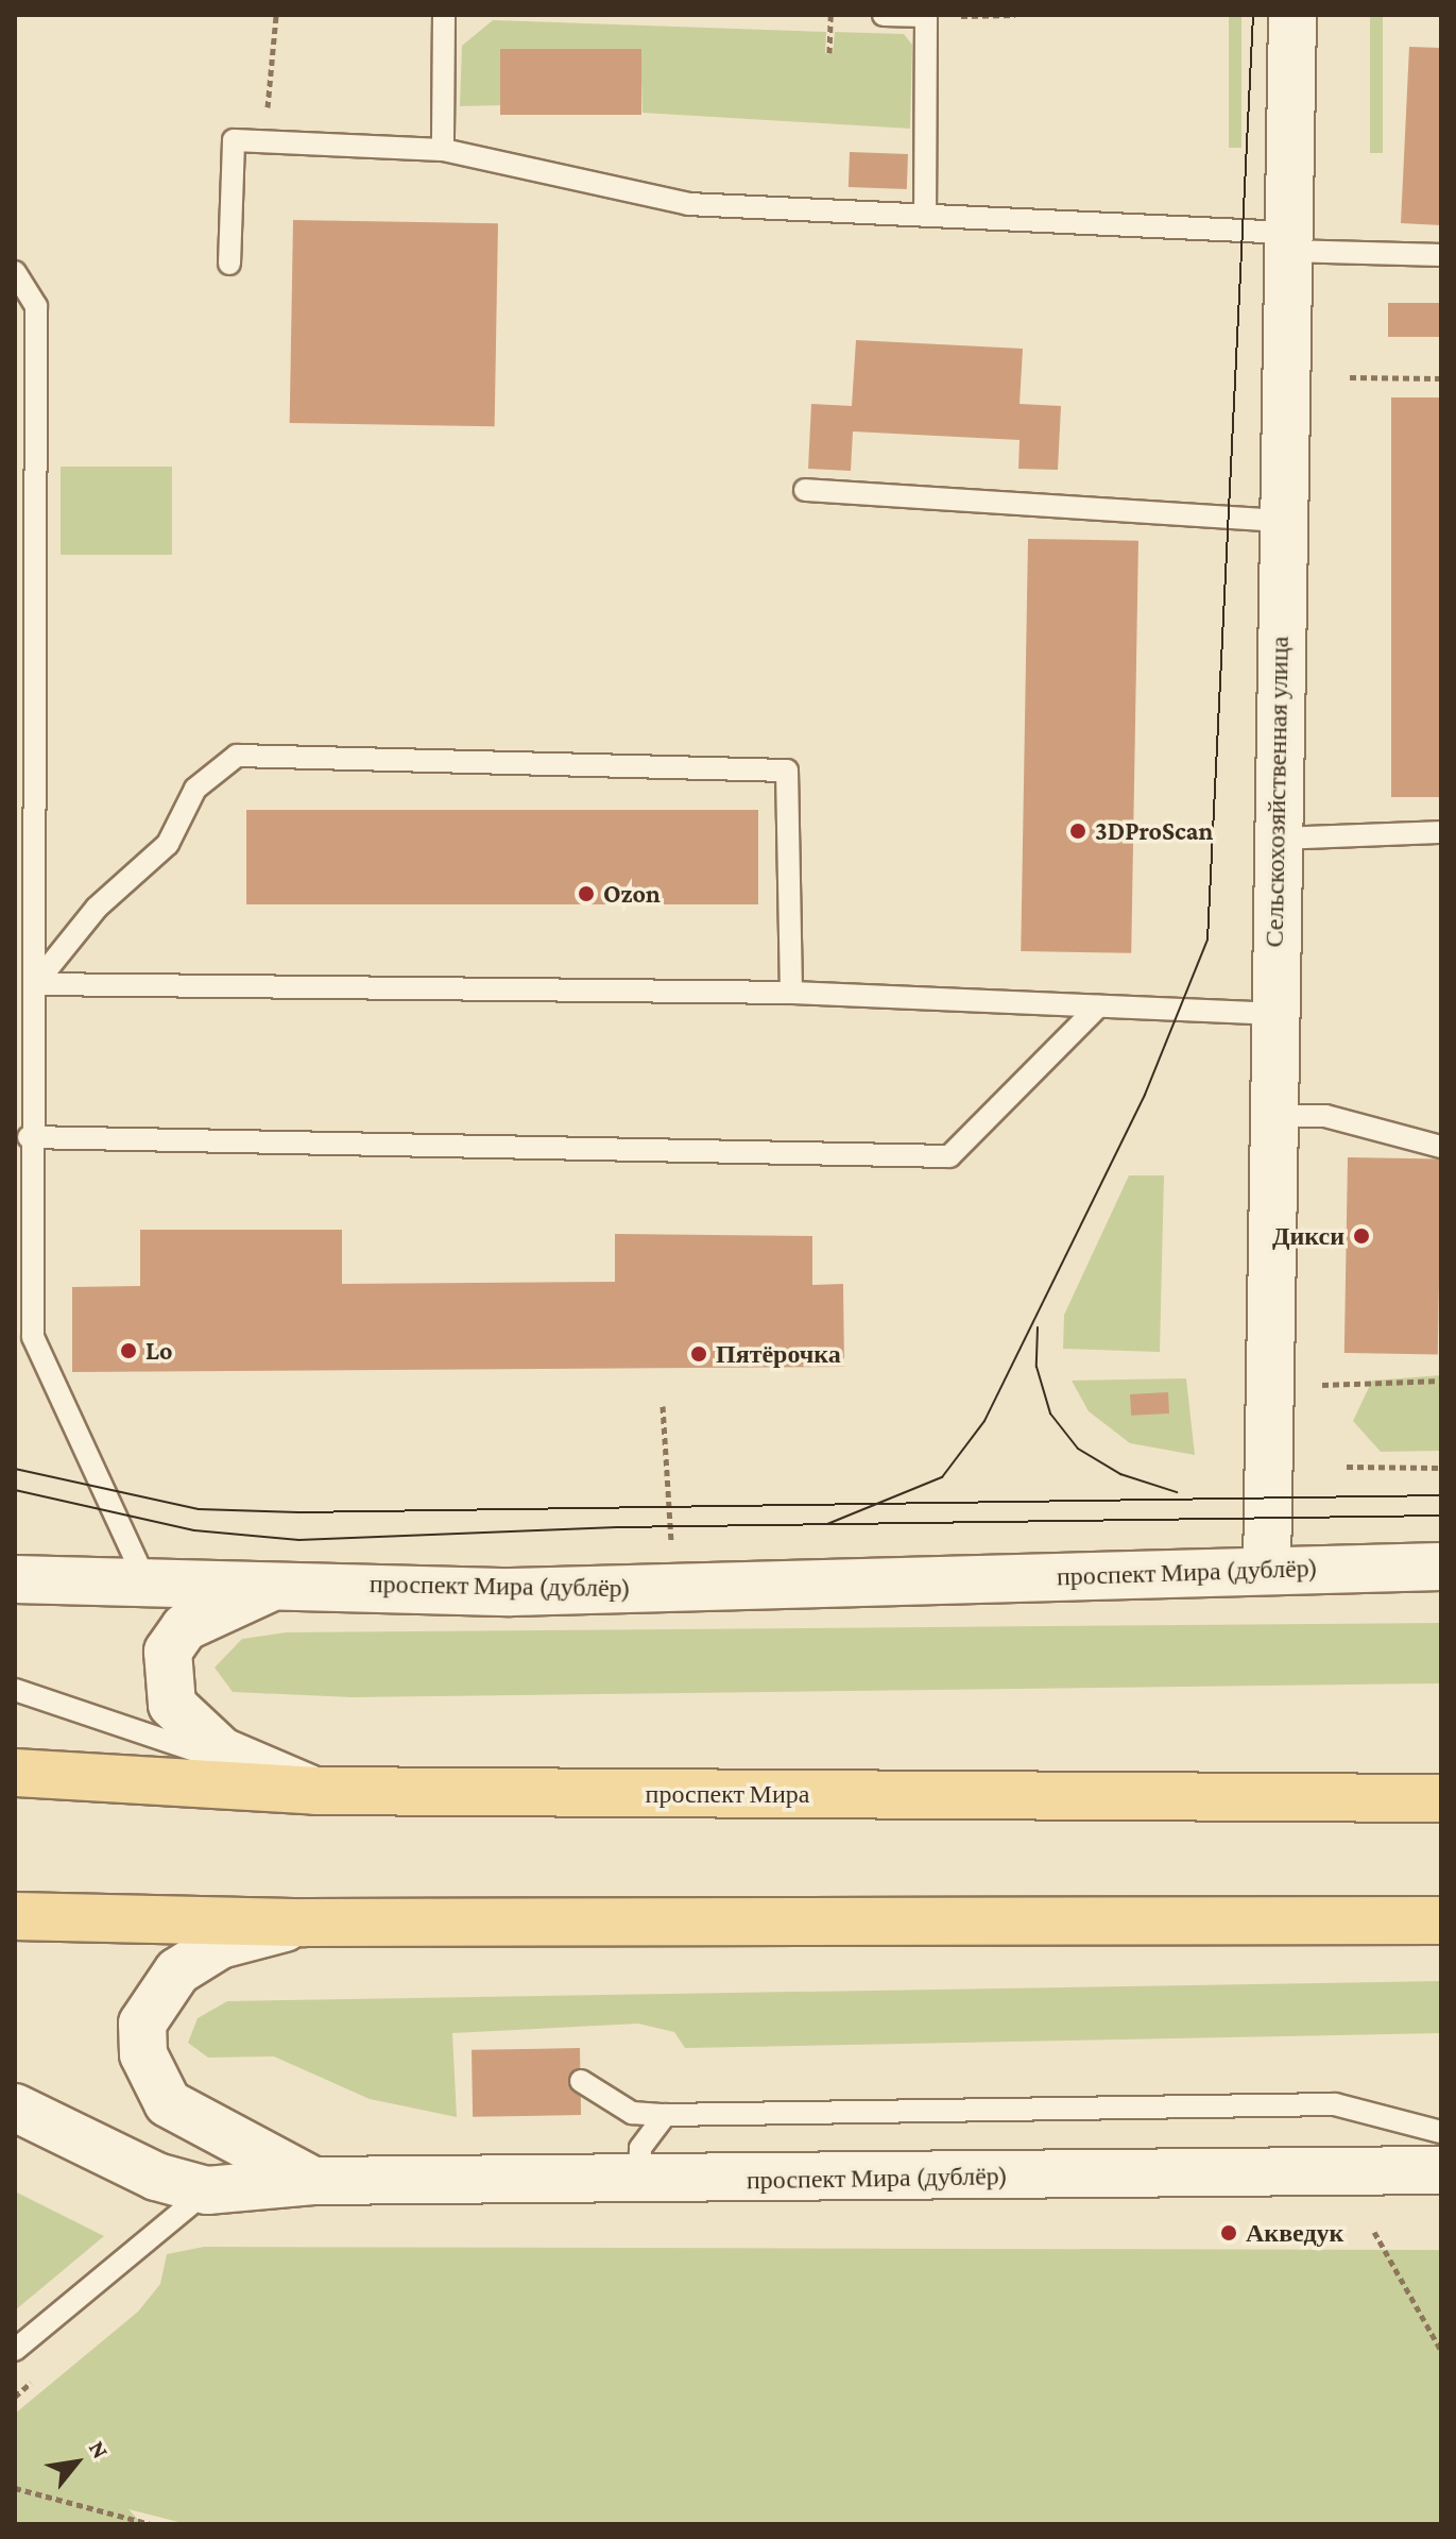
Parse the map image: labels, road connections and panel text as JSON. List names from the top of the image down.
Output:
{
  "streets": {
    "main road": ["Сельскохозяйственная улица", "проспект Мира (дублёр)", "проспект Мира"]
  },
  "crossings": [
    ["Сельскохозяйственная улица", "проспект Мира (дублёр)"],
    ["проспект Мира (дублёр)", "проспект Мира"]
  ],
  "places": [
    "3DProScan",
    "Ozon",
    "Дикси",
    "Lo",
    "Пятёрочка",
    "Акведук"
  ],
  "north": "top right"
}
